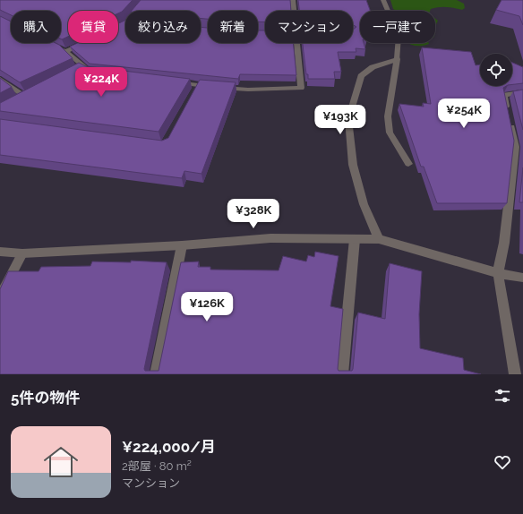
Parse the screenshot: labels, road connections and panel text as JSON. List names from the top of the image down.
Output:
{
  "page": {
    "chip": [
      "購入",
      "賃貸",
      "絞り込み",
      "新着",
      "マンション",
      "一戸建て"
    ],
    "price": [
      "¥224K",
      "¥254K",
      "¥193K",
      "¥328K",
      "¥126K"
    ],
    "heading": "5件の物件",
    "list": [
      {
        "name": "¥224,000/月",
        "note": "2部屋 · 80 m² · マンション"
      }
    ]
  }
}
